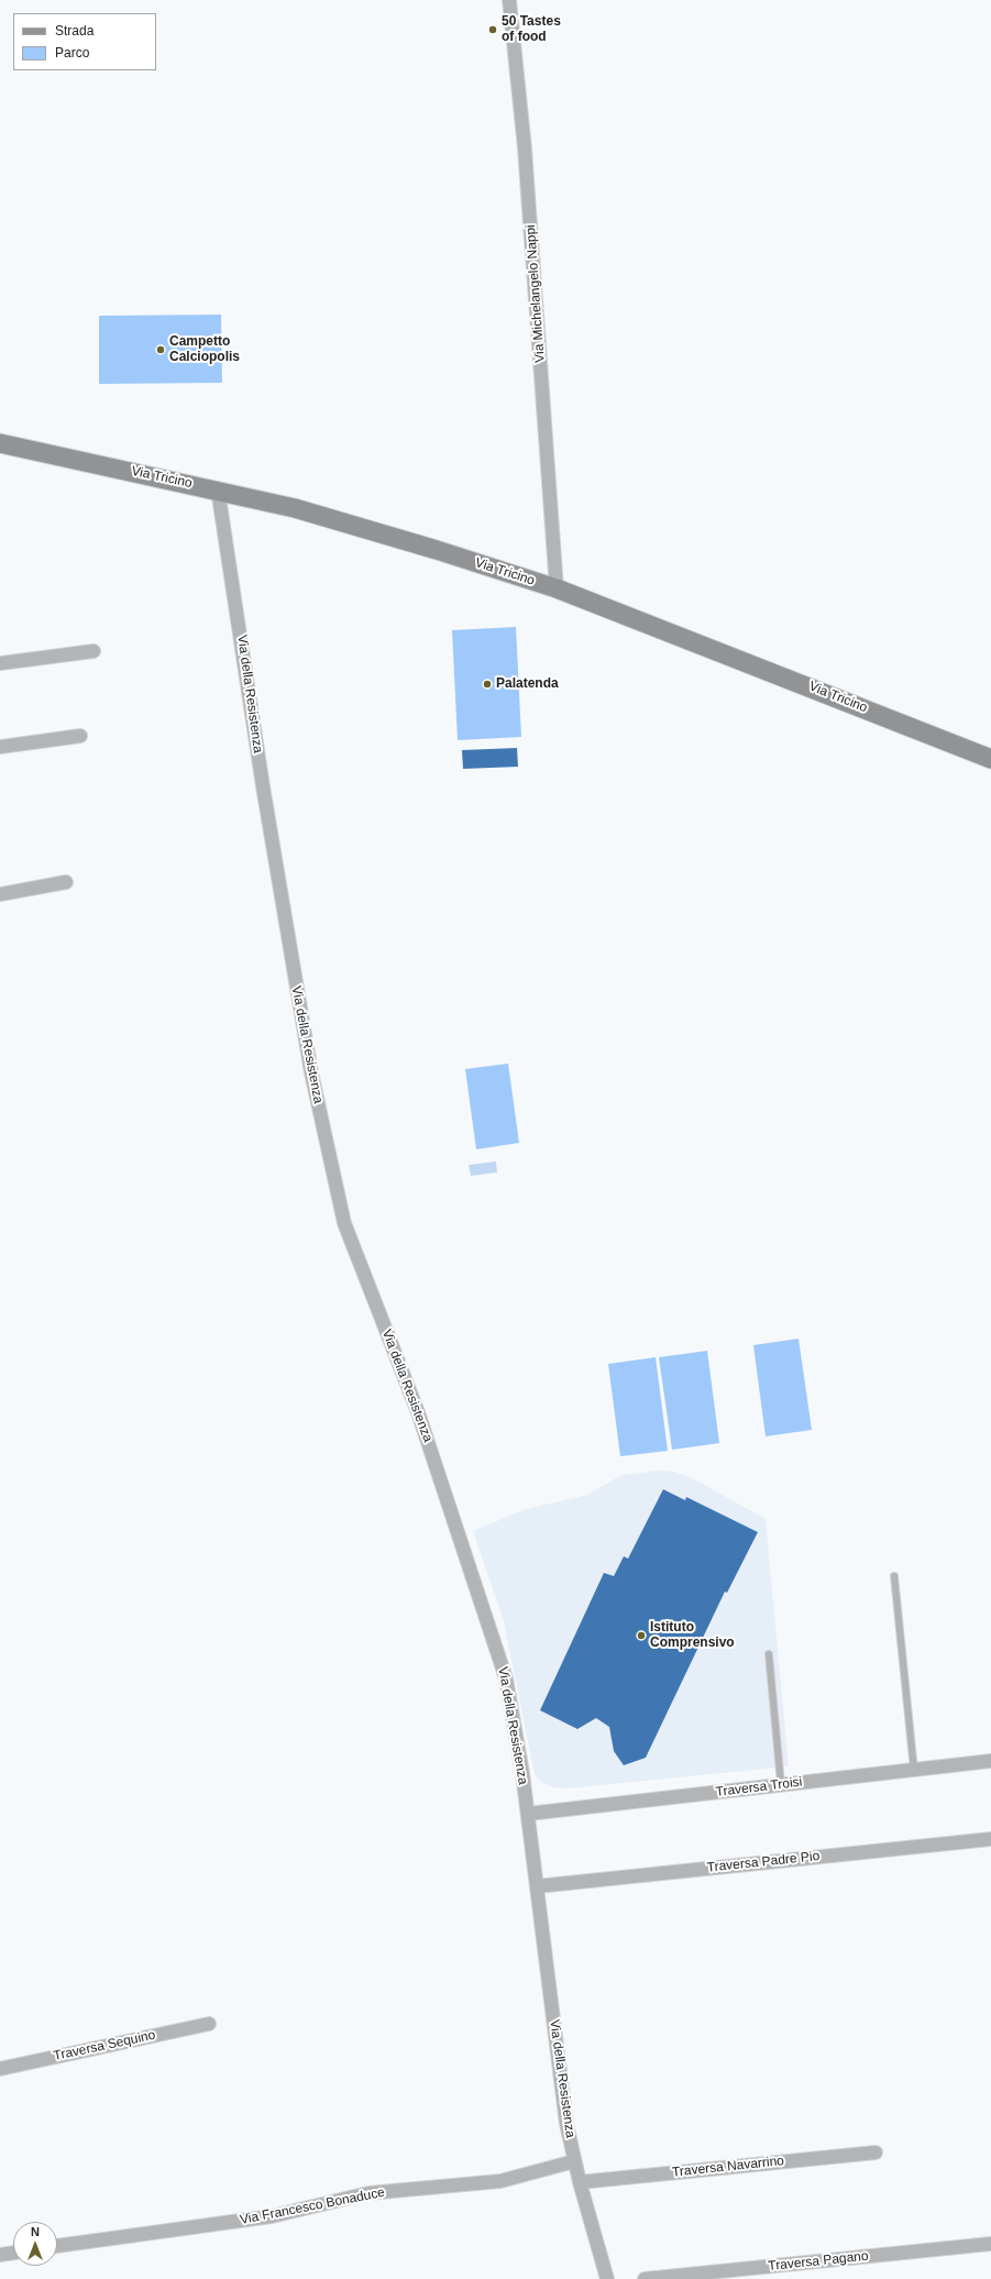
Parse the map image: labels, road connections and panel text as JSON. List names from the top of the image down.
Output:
{
  "streets": {
    "street": [
      "Via Michelangelo Nappi",
      "Via Tricino",
      "Via della Resistenza",
      "Traversa Troisi",
      "Traversa Padre Pio",
      "Traversa Sequino",
      "Traversa Navarrino",
      "Via Francesco Bonaduce",
      "Traversa Pagano"
    ]
  },
  "crossings": [
    ["Via Michelangelo Nappi", "Via Tricino"],
    ["Via Tricino", "Via della Resistenza"],
    ["Via della Resistenza", "Traversa Troisi"],
    ["Via della Resistenza", "Traversa Padre Pio"],
    ["Via della Resistenza", "Traversa Navarrino"],
    ["Via della Resistenza", "Via Francesco Bonaduce"]
  ],
  "places": [
    "50 Tastes of food",
    "Campetto Calciopolis",
    "Palatenda",
    "Istituto Comprensivo"
  ],
  "legend": ["Strada", "Parco"],
  "north": "top"
}
